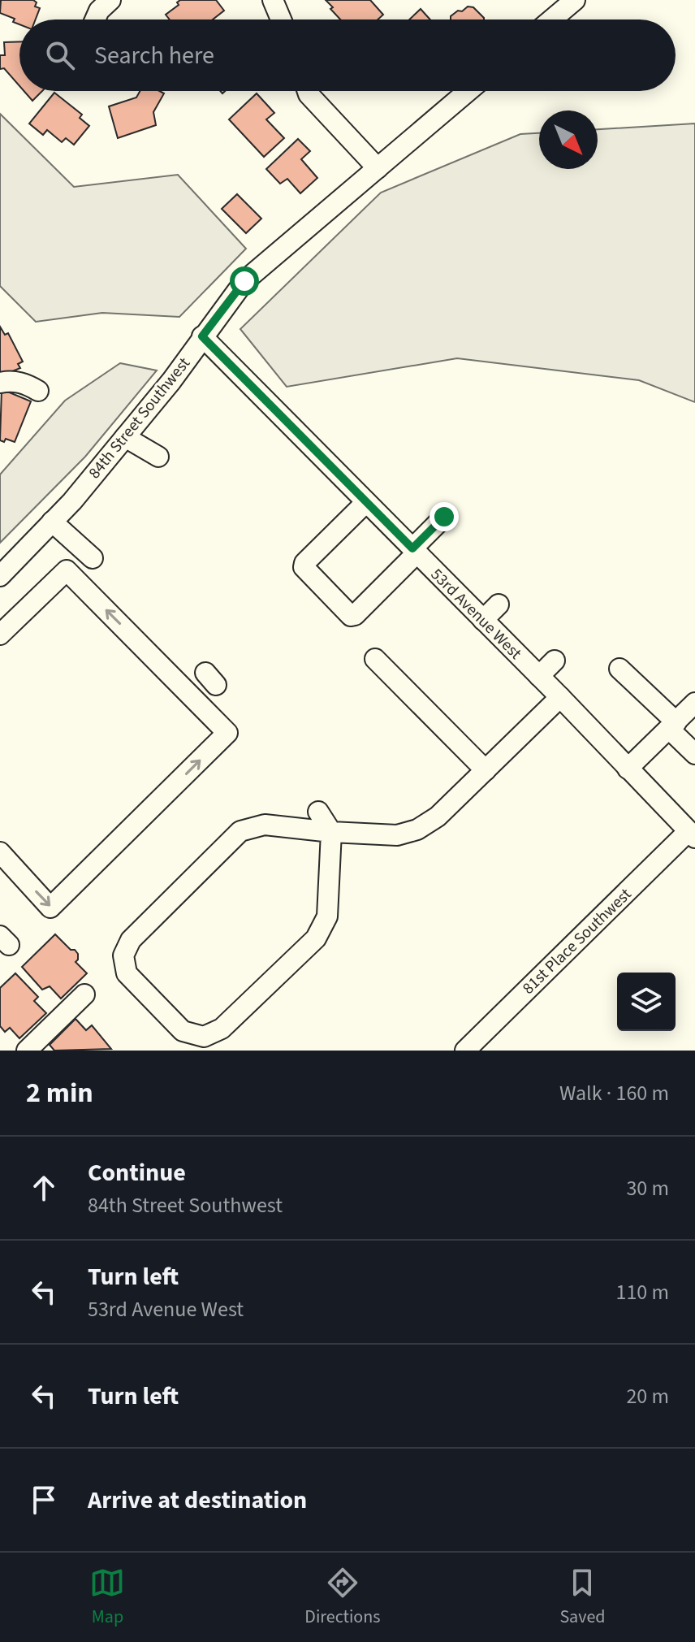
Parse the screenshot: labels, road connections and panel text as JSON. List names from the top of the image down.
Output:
{
  "streets": {
    "street": ["84th Street Southwest", "53rd Avenue West", "81st Place Southwest"]
  },
  "crossings": [
    ["84th Street Southwest", "53rd Avenue West"],
    ["53rd Avenue West", "81st Place Southwest"]
  ],
  "north": "bottom right",
  "page": {
    "search": "Search here",
    "heading": ["2 min", "Walk · 160 m"],
    "list": [
      ["Continue", "84th Street Southwest", "30 m"],
      ["Turn left", "53rd Avenue West", "110 m"],
      ["Turn left", "20 m"],
      "Arrive at destination"
    ],
    "nav": ["Map", "Directions", "Saved"]
  }
}
